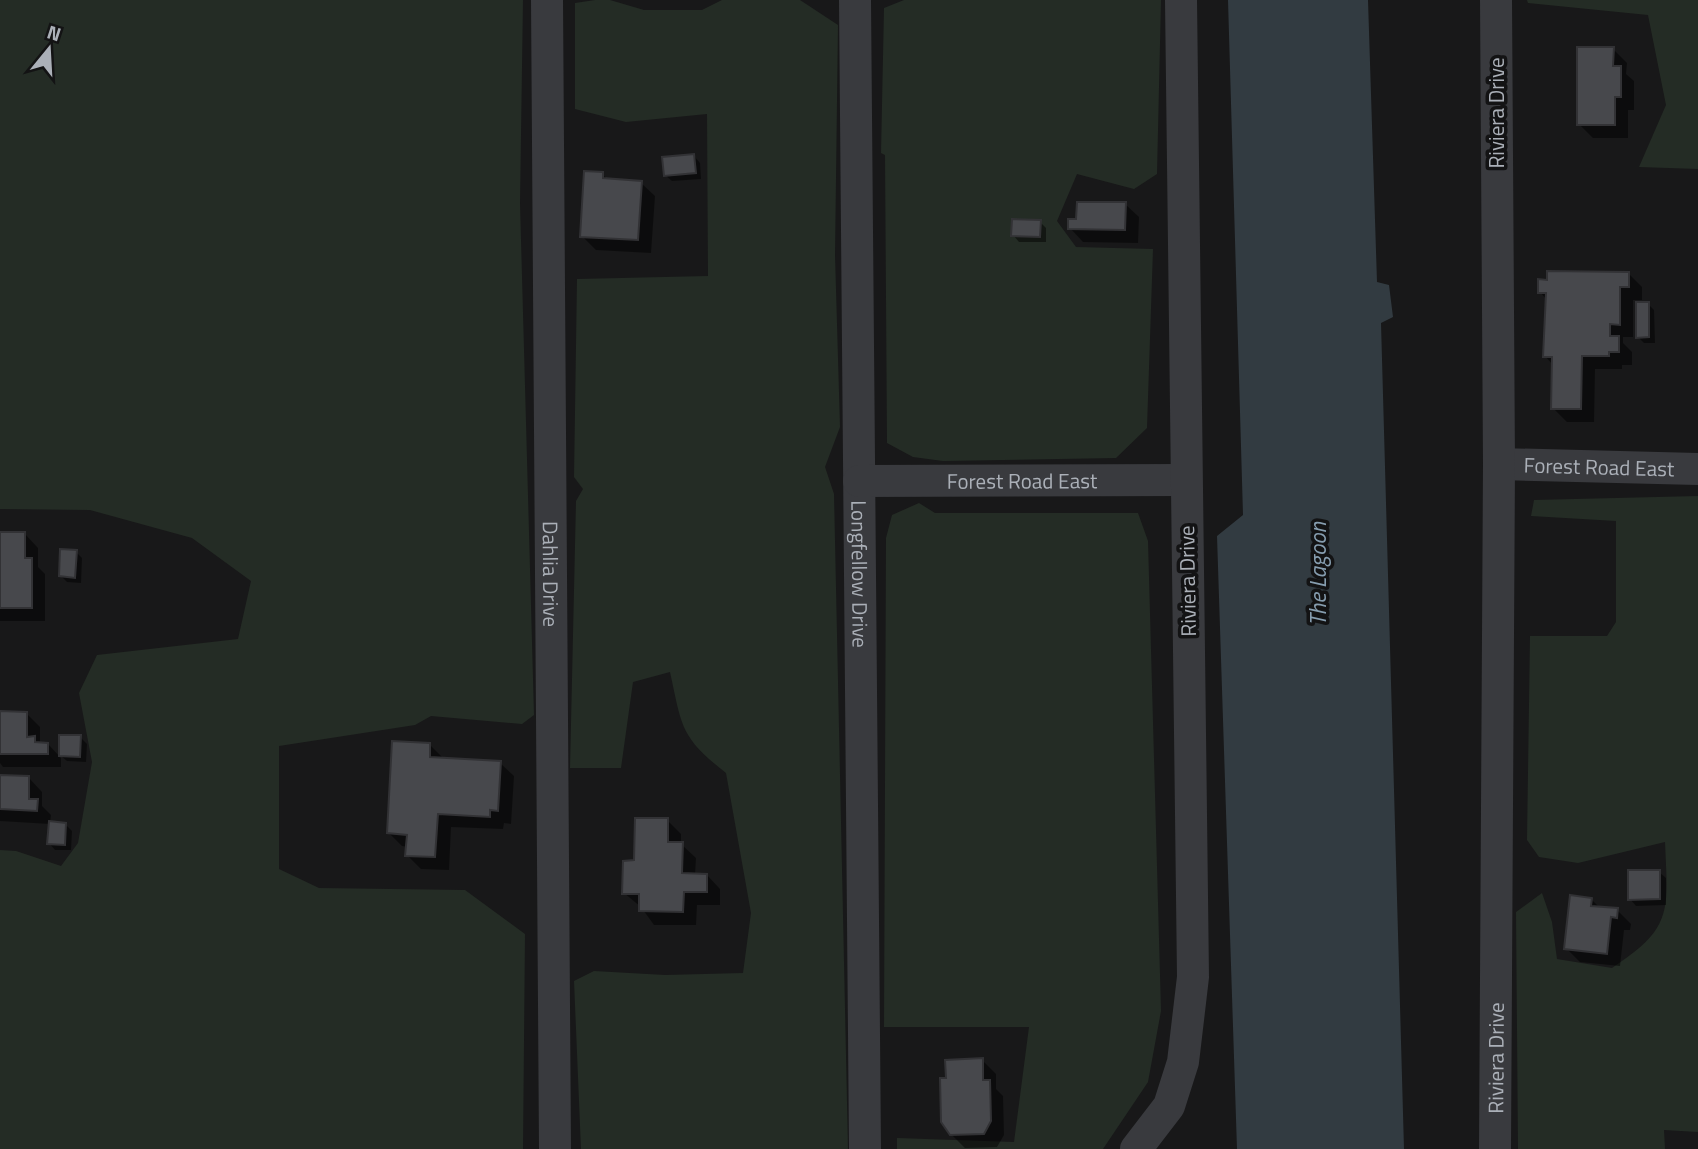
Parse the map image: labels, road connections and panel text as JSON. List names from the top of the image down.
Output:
{
  "streets": {
    "street": [
      "Riviera Drive",
      "Forest Road East",
      "Dahlia Drive",
      "Longfellow Drive"
    ]
  },
  "crossings": [
    ["Riviera Drive", "Forest Road East"],
    ["Forest Road East", "Longfellow Drive"]
  ],
  "water": ["The Lagoon"],
  "north": "top"
}
